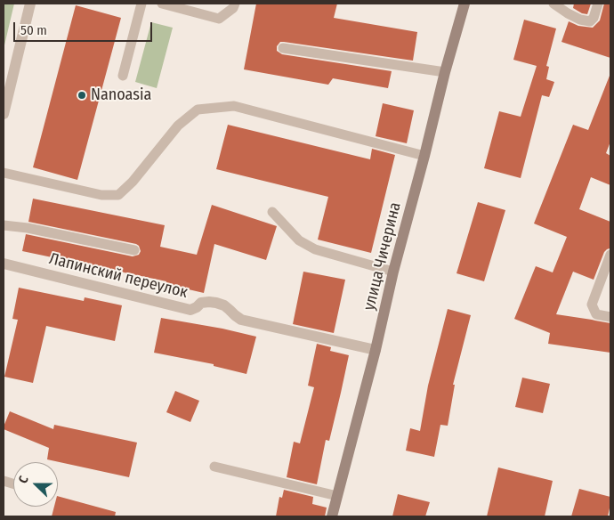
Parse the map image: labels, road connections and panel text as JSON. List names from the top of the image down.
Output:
{
  "streets": {
    "main road": ["улица Чичерина"],
    "street": ["Лапинский переулок"]
  },
  "crossings": [
    ["улица Чичерина", "Лапинский переулок"]
  ],
  "places": ["Nanoasia"],
  "scale_bar": "50 m",
  "north": "left"
}
